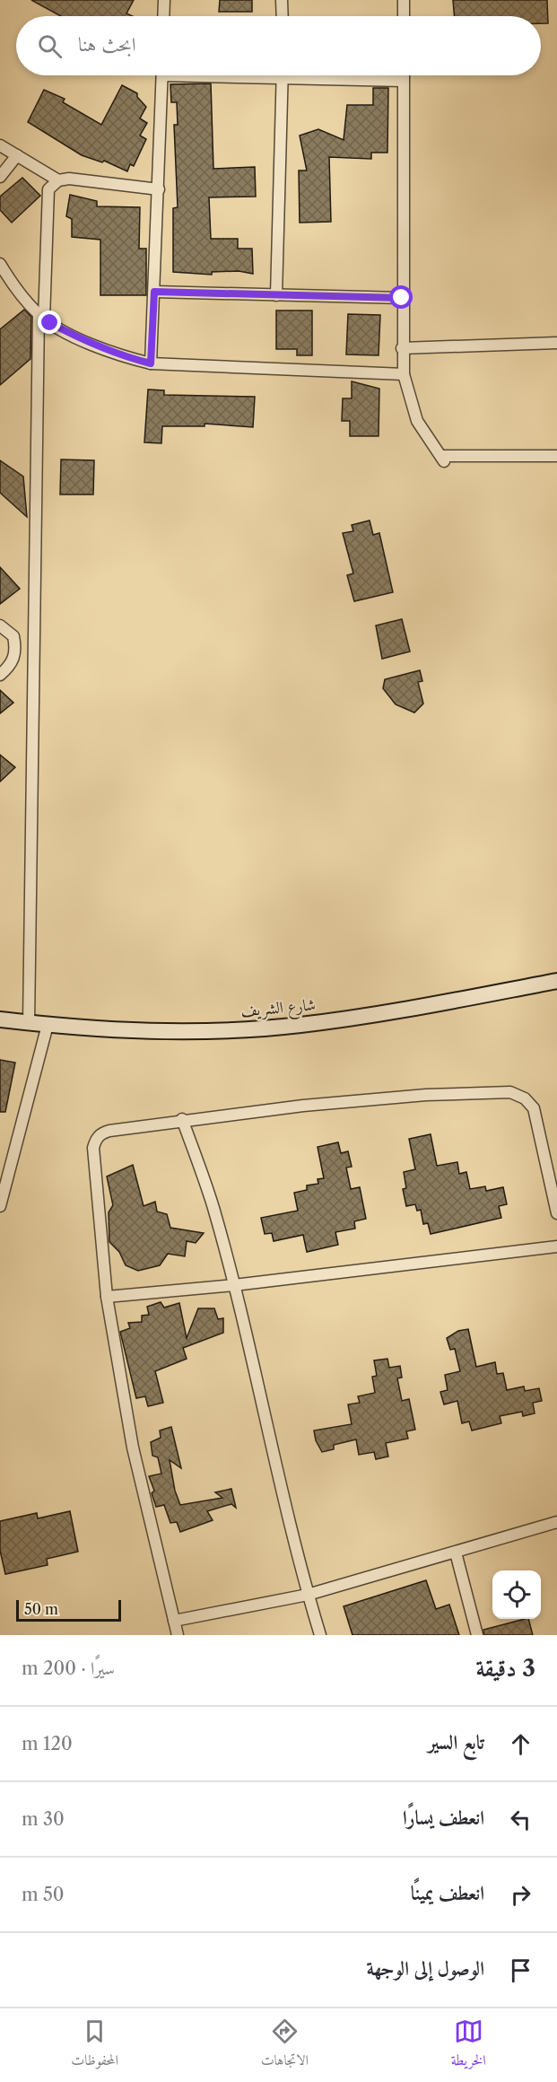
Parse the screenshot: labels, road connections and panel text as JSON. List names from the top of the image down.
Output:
{
  "streets": {
    "main road": ["شارع الشريف"]
  },
  "scale_bar": "50 m",
  "page": {
    "search": "ابحث هنا",
    "scale": "50 m",
    "heading": ["3 دقيقة", "سيرًا · 200 m"],
    "list": [
      ["تابع السير", "120 m"],
      ["انعطف يسارًا", "30 m"],
      ["انعطف يمينًا", "50 m"],
      "الوصول إلى الوجهة"
    ],
    "nav": ["الخريطة", "الاتجاهات", "المحفوظات"]
  }
}
